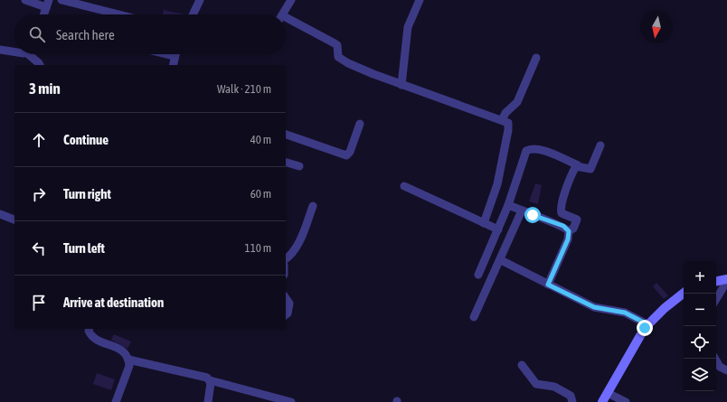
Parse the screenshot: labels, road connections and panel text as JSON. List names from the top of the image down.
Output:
{
  "north": "bottom",
  "page": {
    "search": "Search here",
    "heading": ["3 min", "Walk · 210 m"],
    "list": [
      ["Continue", "40 m"],
      ["Turn right", "60 m"],
      ["Turn left", "110 m"],
      "Arrive at destination"
    ],
    "map_buttons": ["+", "−"]
  }
}
